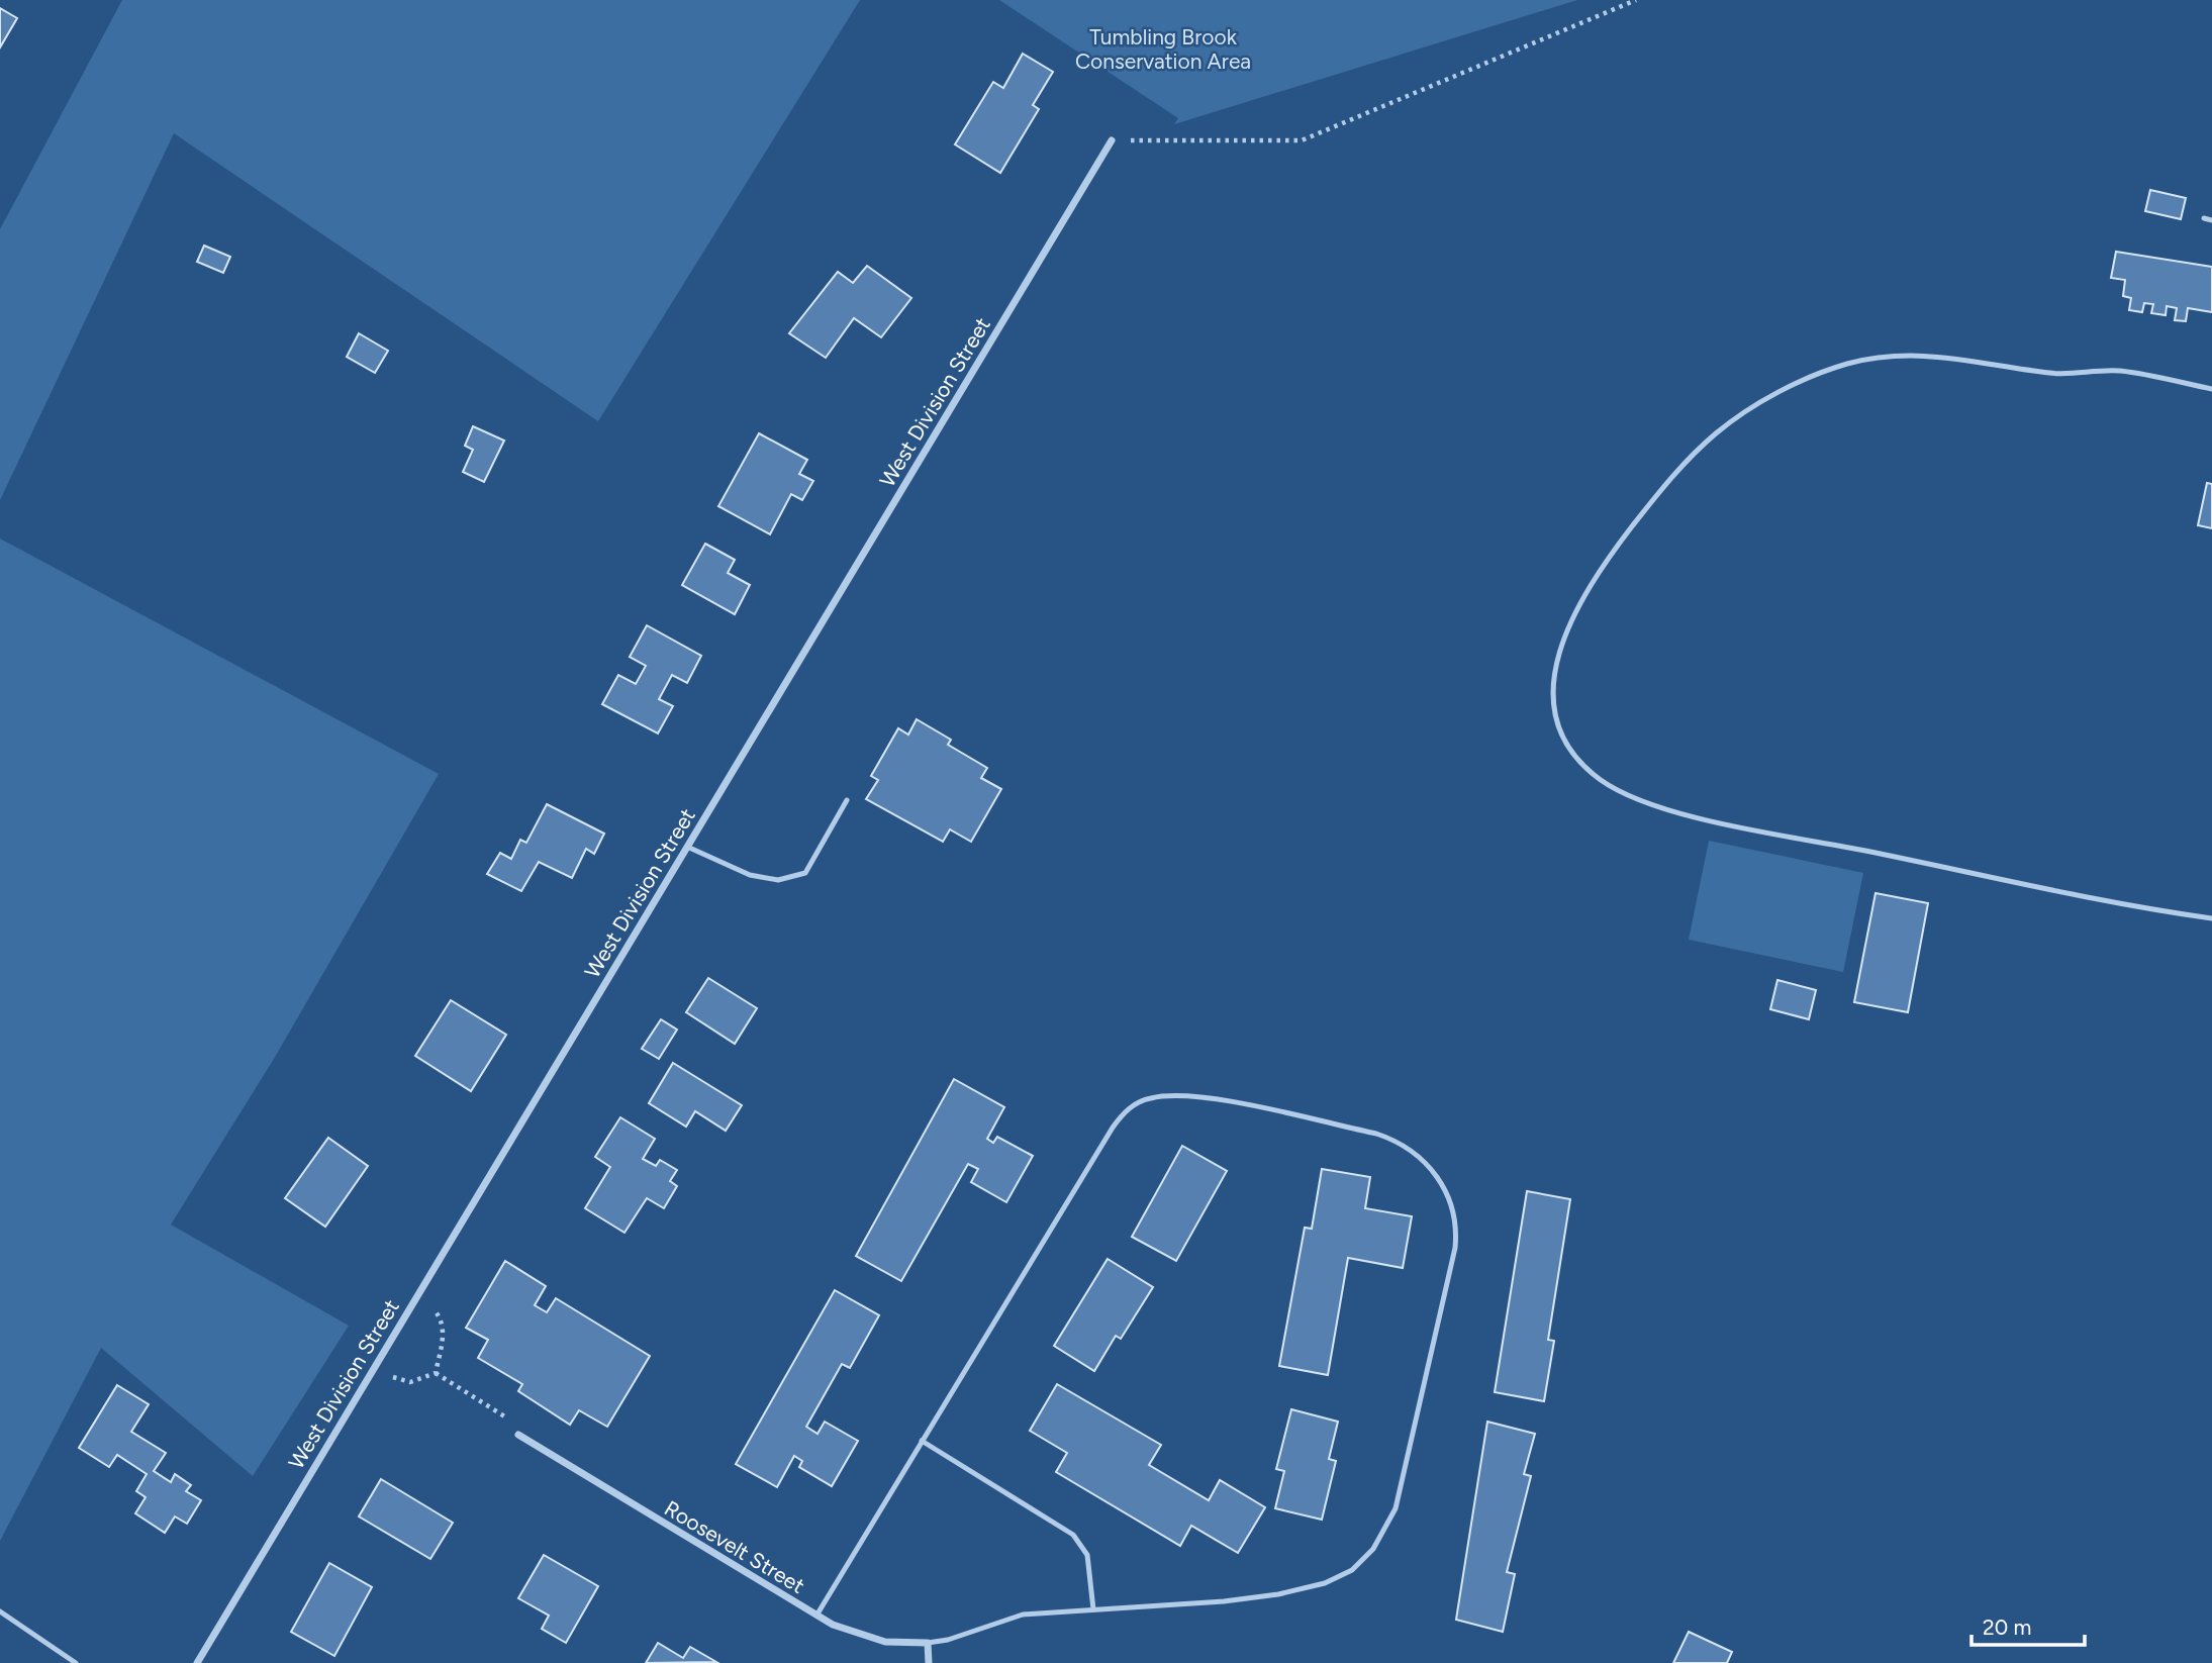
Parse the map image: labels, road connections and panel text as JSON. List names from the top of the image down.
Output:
{
  "streets": {
    "street": ["West Division Street", "Roosevelt Street"]
  },
  "parks": ["Tumbling Brook Conservation Area"],
  "scale_bar": "20 m"
}
